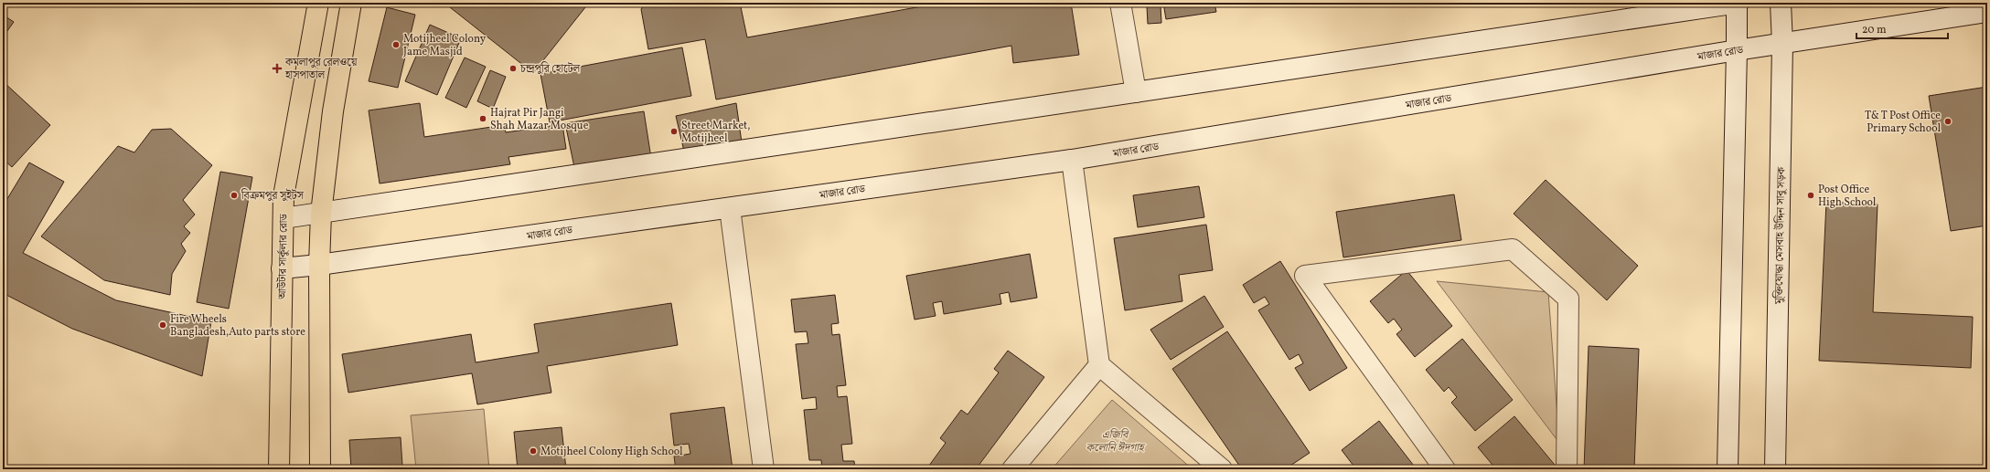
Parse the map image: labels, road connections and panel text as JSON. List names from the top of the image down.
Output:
{
  "streets": {
    "main road": ["মাজার রোড", "মুক্তিযোদ্ধা মেসবাহ উদ্দিন সাবু সড়ক", "আউটার সার্কুলার রোড"]
  },
  "crossings": [
    ["মাজার রোড", "মুক্তিযোদ্ধা মেসবাহ উদ্দিন সাবু সড়ক"],
    ["মাজার রোড", "আউটার সার্কুলার রোড"]
  ],
  "parks": ["এজিবি কলোনি ঈদগাহ"],
  "places": {
    "other": [
      "Motijheel Colony Jame Masjid",
      "চন্দ্রপুরি হোটেল",
      "Hajrat Pir Jangi Shah Mazar Mosque",
      "T& T Post Office Primary School",
      "Street Market, Motijheel",
      "বিক্রমপুর সুইটস",
      "Post Office High School",
      "Fire Wheels Bangladesh,Auto parts store",
      "Motijheel Colony High School"
    ],
    "health": ["কমলাপুর রেলওয়ে হাসপাতাল"]
  },
  "scale_bar": "20 m"
}
